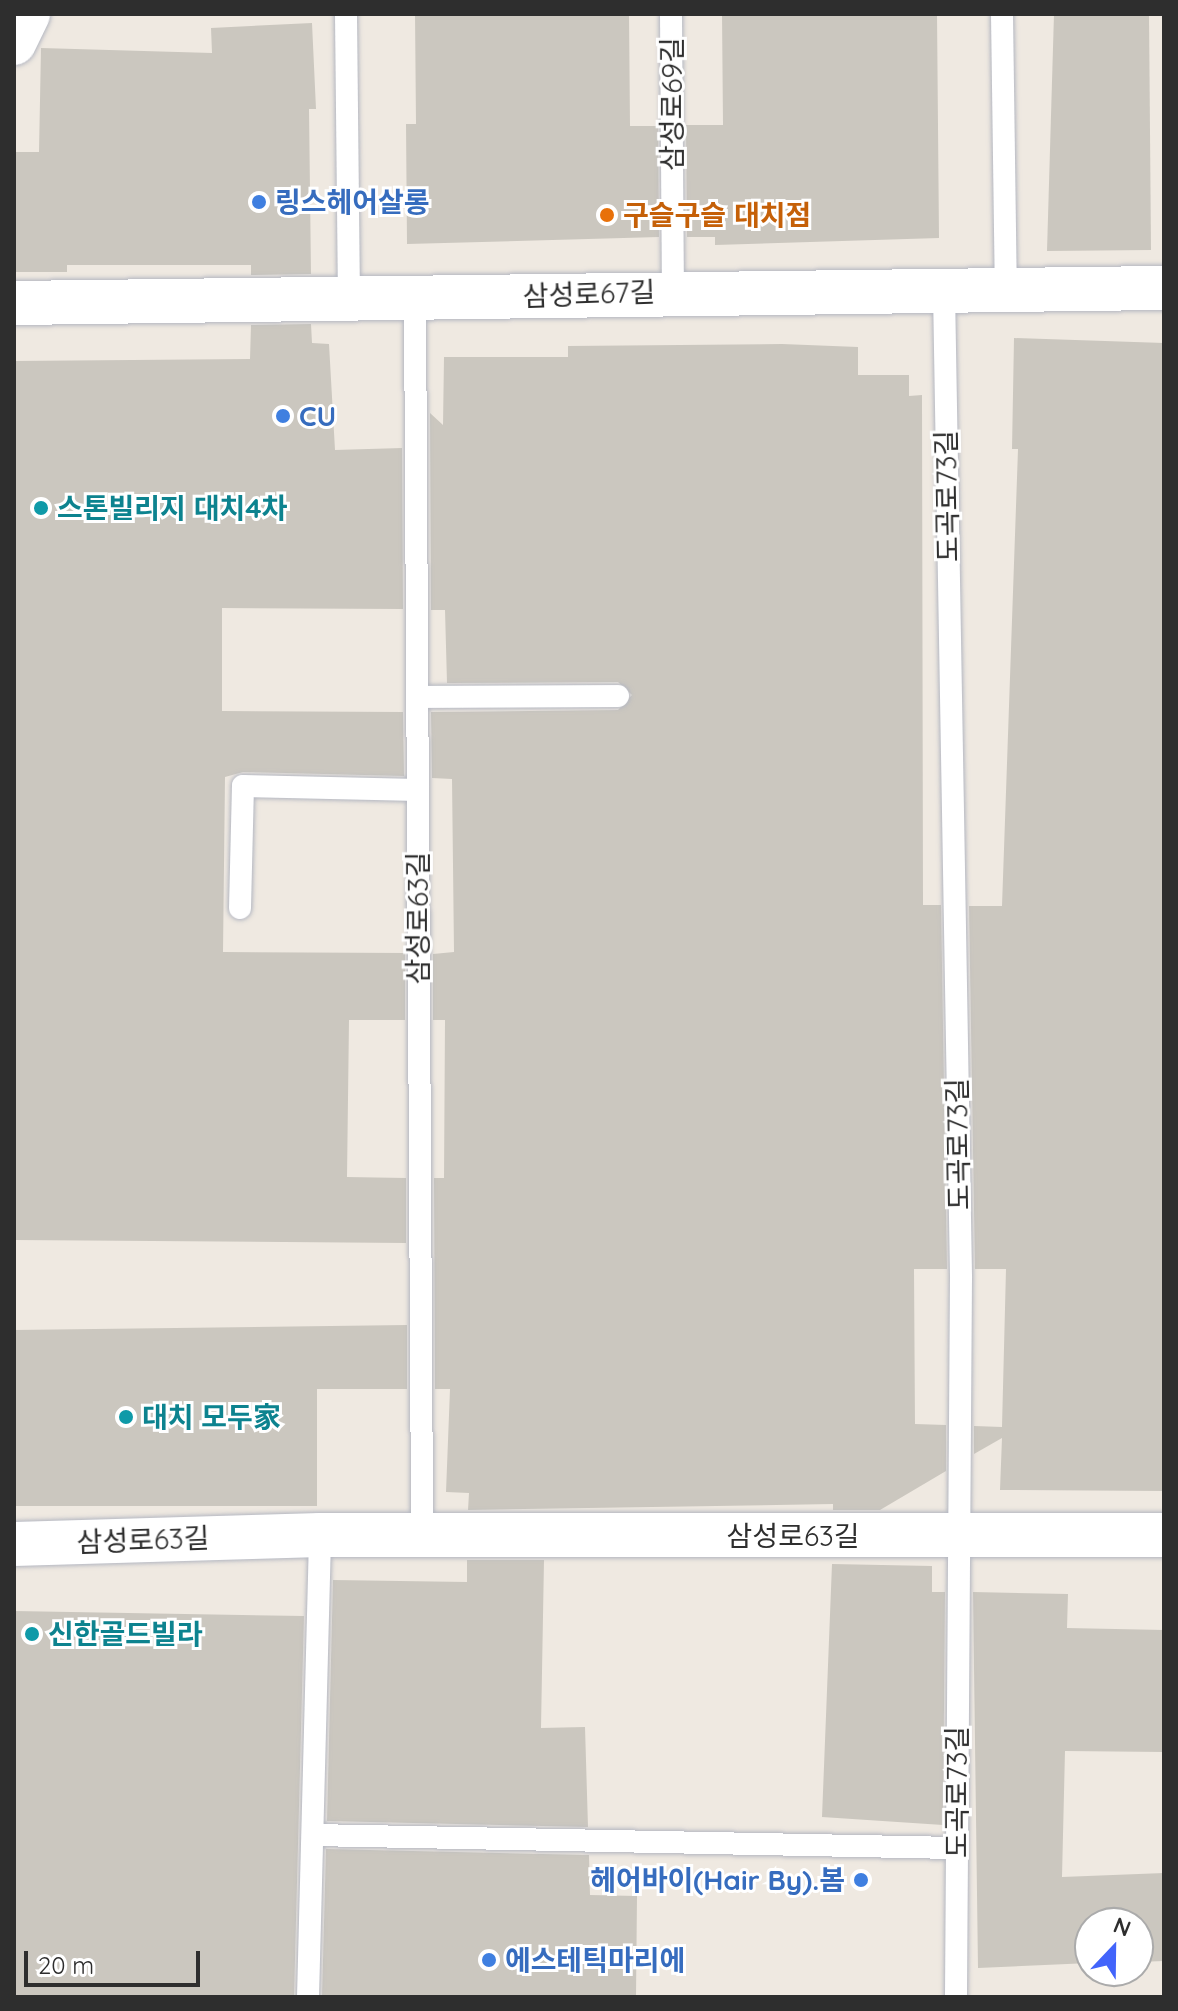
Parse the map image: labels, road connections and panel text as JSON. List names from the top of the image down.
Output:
{
  "streets": {
    "street": ["삼성로67길", "삼성로63길"],
    "lane": ["삼성로69길", "도곡로73길"]
  },
  "crossings": [
    ["삼성로69길", "삼성로67길"],
    ["삼성로67길", "도곡로73길"],
    ["삼성로67길", "삼성로63길"],
    ["도곡로73길", "삼성로63길"]
  ],
  "places": [
    "링스헤어살롱",
    "구슬구슬 대치점",
    "CU",
    "스톤빌리지 대치4차",
    "대치 모두家",
    "신한골드빌라",
    "헤어바이(Hair By).봄",
    "에스테틱마리에"
  ],
  "scale_bar": "20 m",
  "north": "top"
}
